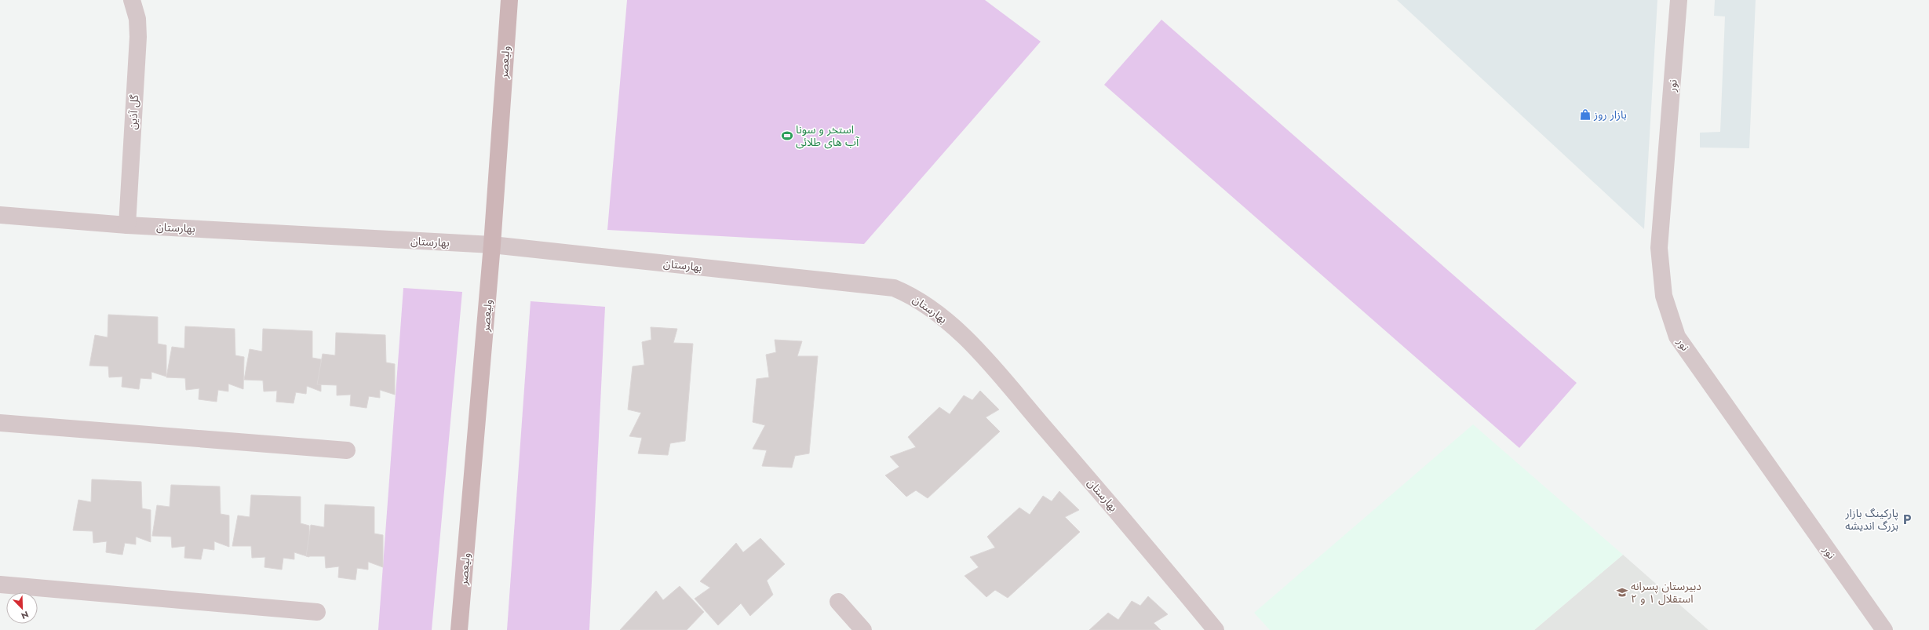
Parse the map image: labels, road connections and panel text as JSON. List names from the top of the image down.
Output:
{
  "streets": {
    "main road": ["ولیعصر"],
    "street": ["نور", "گل آذین", "بهارستان"]
  },
  "crossings": [
    ["ولیعصر", "بهارستان"],
    ["گل آذین", "بهارستان"]
  ],
  "places": {
    "shop": ["بازار روز"],
    "sports": ["استخر و سونا آب های طلائی"],
    "parking": ["پارکینگ بازار بزرگ اندیشه"],
    "school or university": ["دبیرستان پسرانه استقلال ۱ و ۲"]
  },
  "north": "bottom right"
}
